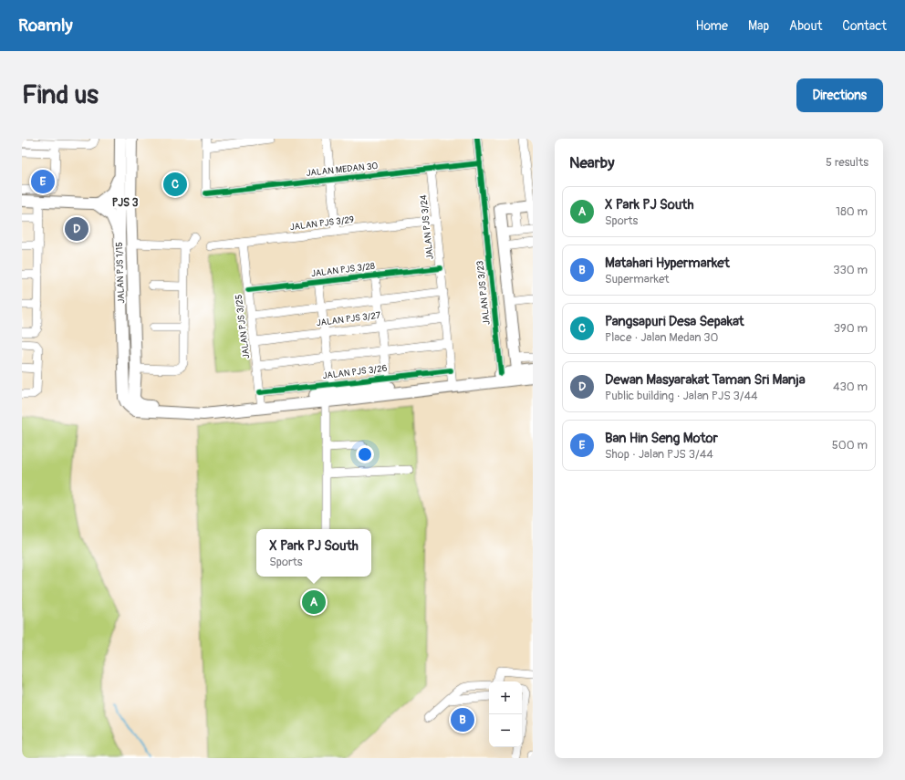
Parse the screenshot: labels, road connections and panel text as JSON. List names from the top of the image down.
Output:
{
  "streets": {
    "main road": ["JALAN PJS 1/15"],
    "street": [
      "JALAN MEDAN 30",
      "JALAN PJS 3/29",
      "JALAN PJS 3/24",
      "JALAN PJS 3/28",
      "JALAN PJS 3/23",
      "JALAN PJS 3/27",
      "JALAN PJS 3/25",
      "JALAN PJS 3/26"
    ]
  },
  "crossings": [
    ["JALAN MEDAN 30", "JALAN PJS 3/24"],
    ["JALAN MEDAN 30", "JALAN PJS 3/23"],
    ["JALAN PJS 3/29", "JALAN PJS 3/24"],
    ["JALAN PJS 3/29", "JALAN PJS 3/25"],
    ["JALAN PJS 3/24", "JALAN PJS 3/28"],
    ["JALAN PJS 3/24", "JALAN PJS 3/27"],
    ["JALAN PJS 3/24", "JALAN PJS 3/26"],
    ["JALAN PJS 3/28", "JALAN PJS 3/25"],
    ["JALAN PJS 3/27", "JALAN PJS 3/25"],
    ["JALAN PJS 3/25", "JALAN PJS 3/26"]
  ],
  "districts": ["PJS 3"],
  "page": {
    "header": "Roamly",
    "nav": [
      "Home",
      "Map",
      "About",
      "Contact"
    ],
    "buttons": "Directions",
    "title": "Find us",
    "heading": ["Nearby", "5 results"],
    "pins": [
      "E",
      "C",
      "D",
      "A",
      "B"
    ],
    "list": [
      {
        "mark": "A",
        "name": "X Park PJ South",
        "note": "Sports",
        "value": "180 m"
      },
      {
        "mark": "B",
        "name": "Matahari Hypermarket",
        "note": "Supermarket",
        "value": "330 m"
      },
      {
        "mark": "C",
        "name": "Pangsapuri Desa Sepakat",
        "note": "Place · Jalan Medan 30",
        "value": "390 m"
      },
      {
        "mark": "D",
        "name": "Dewan Masyarakat Taman Sri Manja",
        "note": "Public building · Jalan PJS 3/44",
        "value": "430 m"
      },
      {
        "mark": "E",
        "name": "Ban Hin Seng Motor",
        "note": "Shop · Jalan PJS 3/44",
        "value": "500 m"
      }
    ],
    "popup": ["X Park PJ South", "Sports"],
    "map_buttons": ["+", "−"]
  }
}
